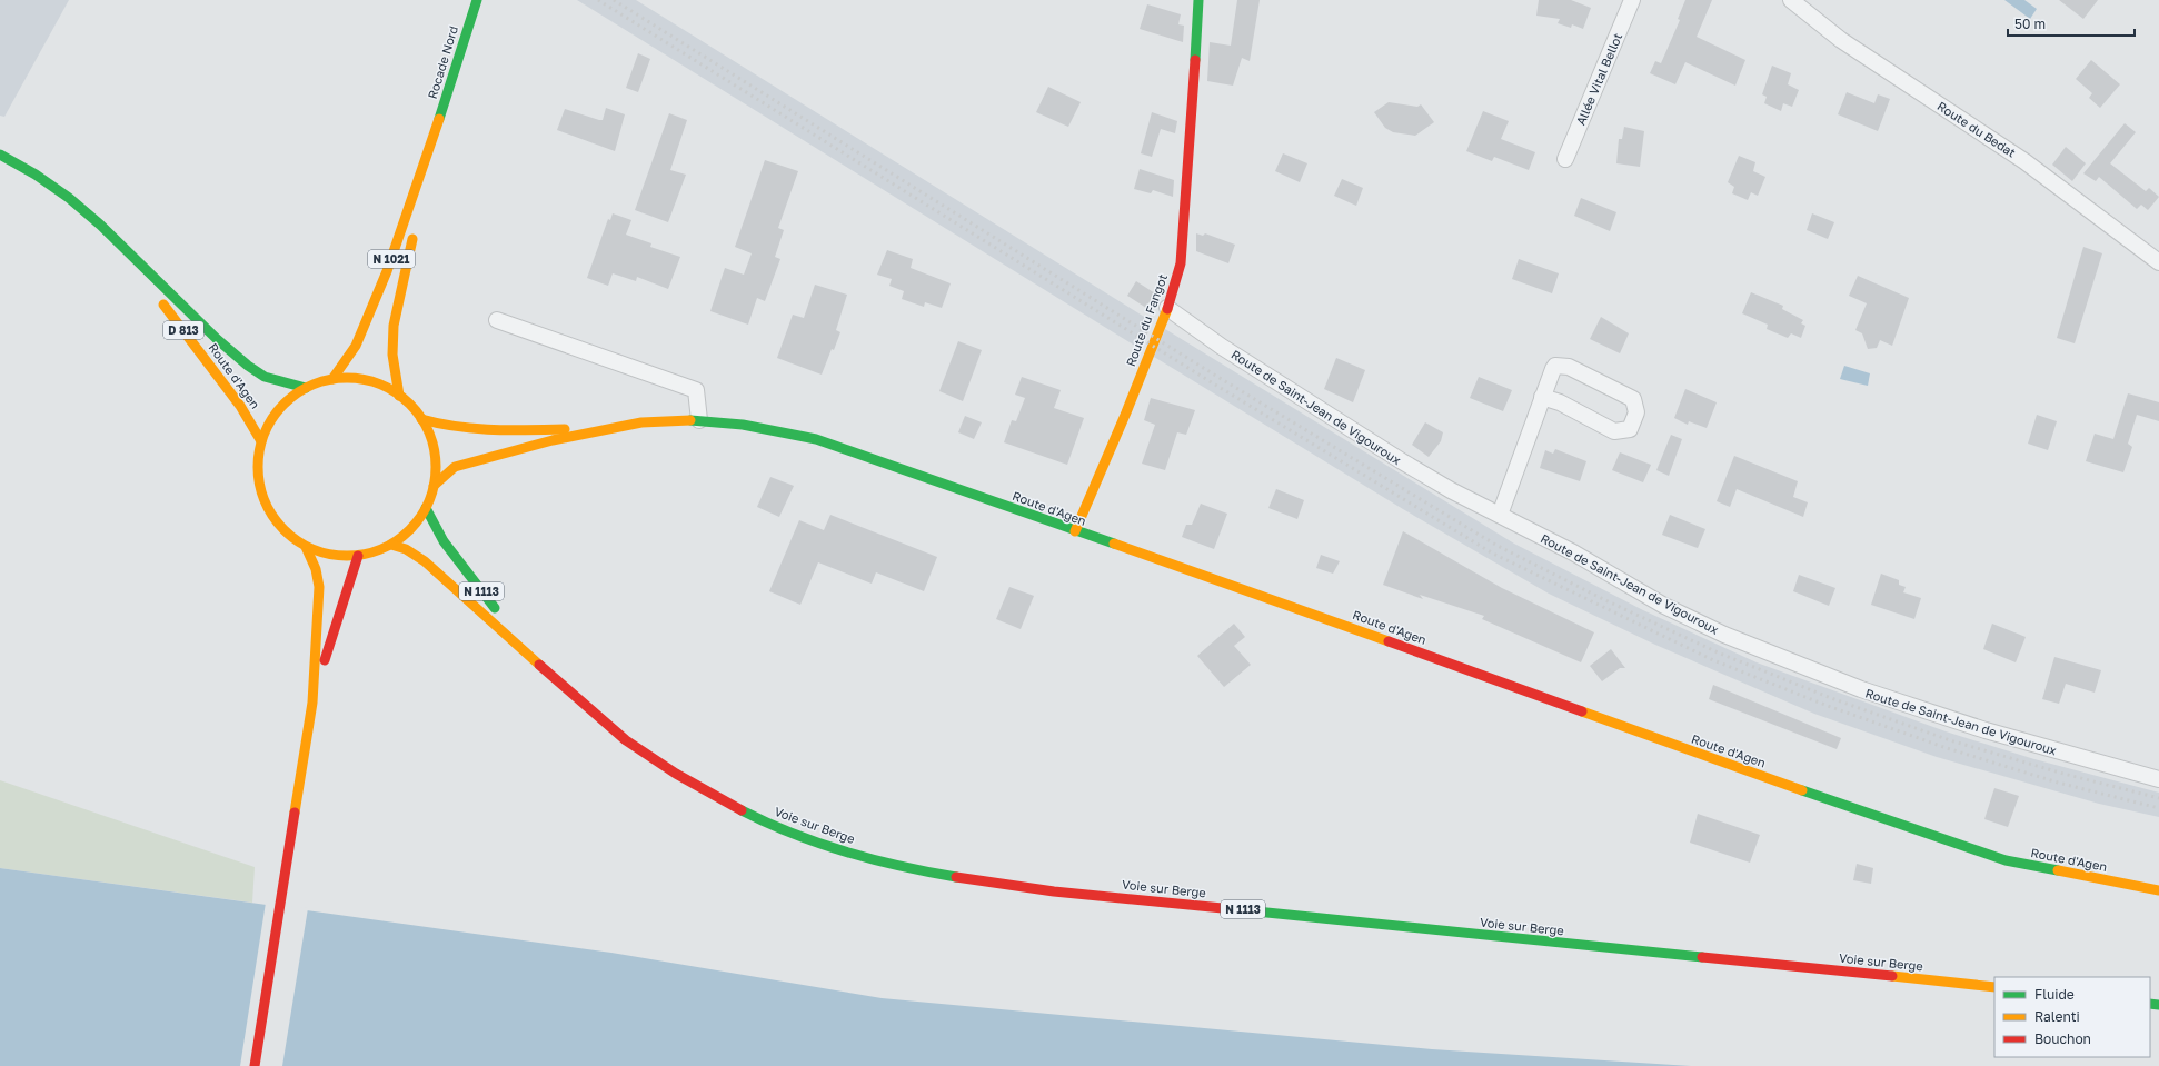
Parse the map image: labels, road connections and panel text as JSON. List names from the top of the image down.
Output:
{
  "streets": {
    "main road": [
      "Rocade Nord",
      "N 1021",
      "Route du Fangot",
      "D 813",
      "Route d'Agen",
      "N 1113",
      "Voie sur Berge"
    ],
    "street": ["Allée Vital Bellot", "Route du Bedat", "Route de Saint-Jean de Vigouroux"]
  },
  "crossings": [
    ["Rocade Nord", "N 1021"],
    ["Route du Fangot", "Route d'Agen"],
    ["Route du Fangot", "Route de Saint-Jean de Vigouroux"],
    ["N 1113", "Voie sur Berge"]
  ],
  "legend": ["Fluide", "Ralenti", "Bouchon"],
  "scale_bar": "50 m"
}
